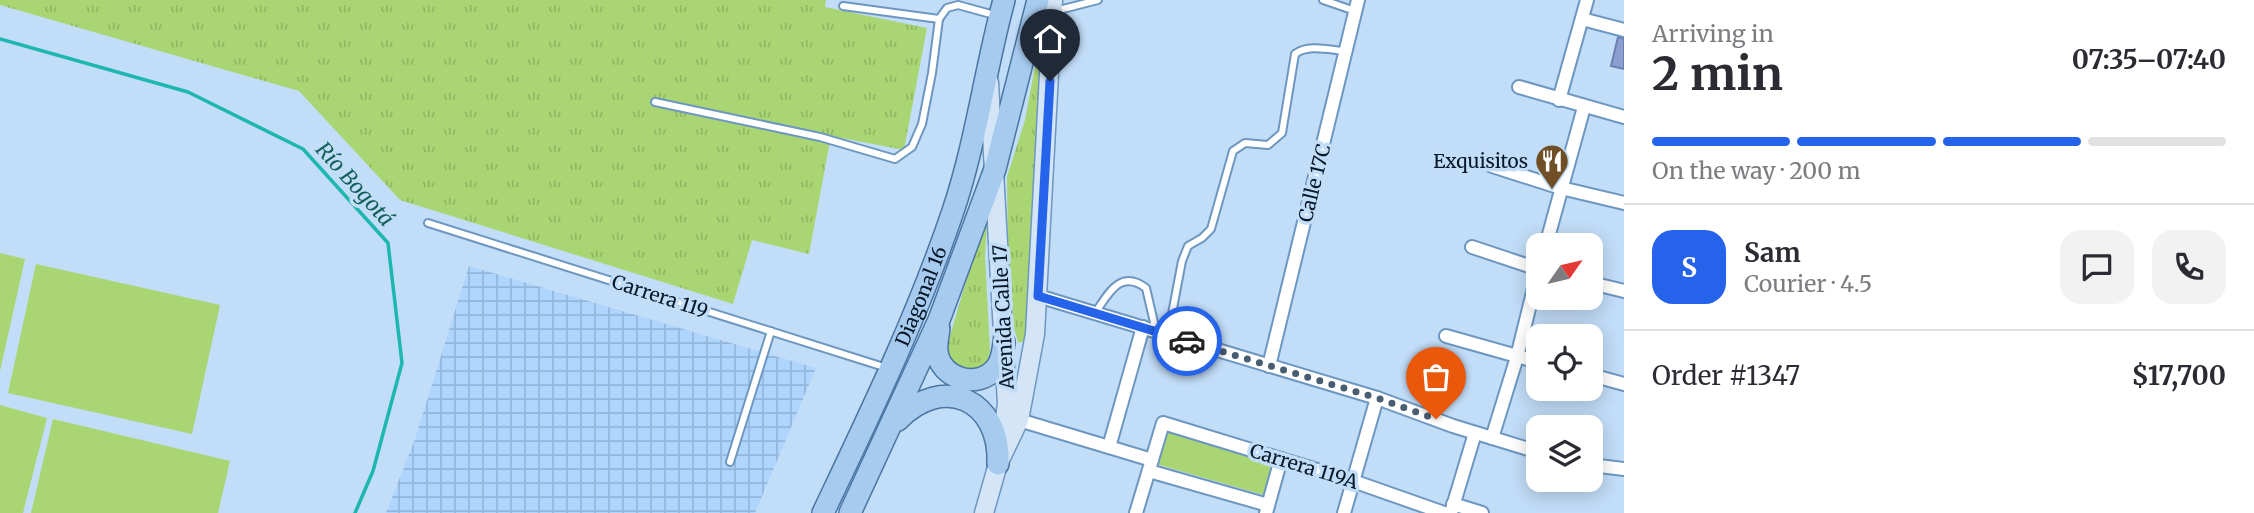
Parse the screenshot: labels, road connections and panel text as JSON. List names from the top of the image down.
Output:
{
  "streets": {
    "main road": ["Diagonal 16", "Avenida Calle 17"],
    "street": ["Calle 17C", "Carrera 119A"],
    "lane": ["Carrera 119"]
  },
  "crossings": [
    ["Diagonal 16", "Carrera 119"],
    ["Diagonal 16", "Avenida Calle 17"]
  ],
  "water": ["Río Bogotá"],
  "places": {
    "restaurant": ["Exquisitos"]
  },
  "north": "top right",
  "page": {
    "heading": ["2 min", "Arriving in", "07:35–07:40"],
    "panel": [
      "Sam",
      "Courier · 4.5",
      "Order #1347",
      "$17,700"
    ],
    "bar": "On the way · 200 m",
    "round": "S"
  }
}
